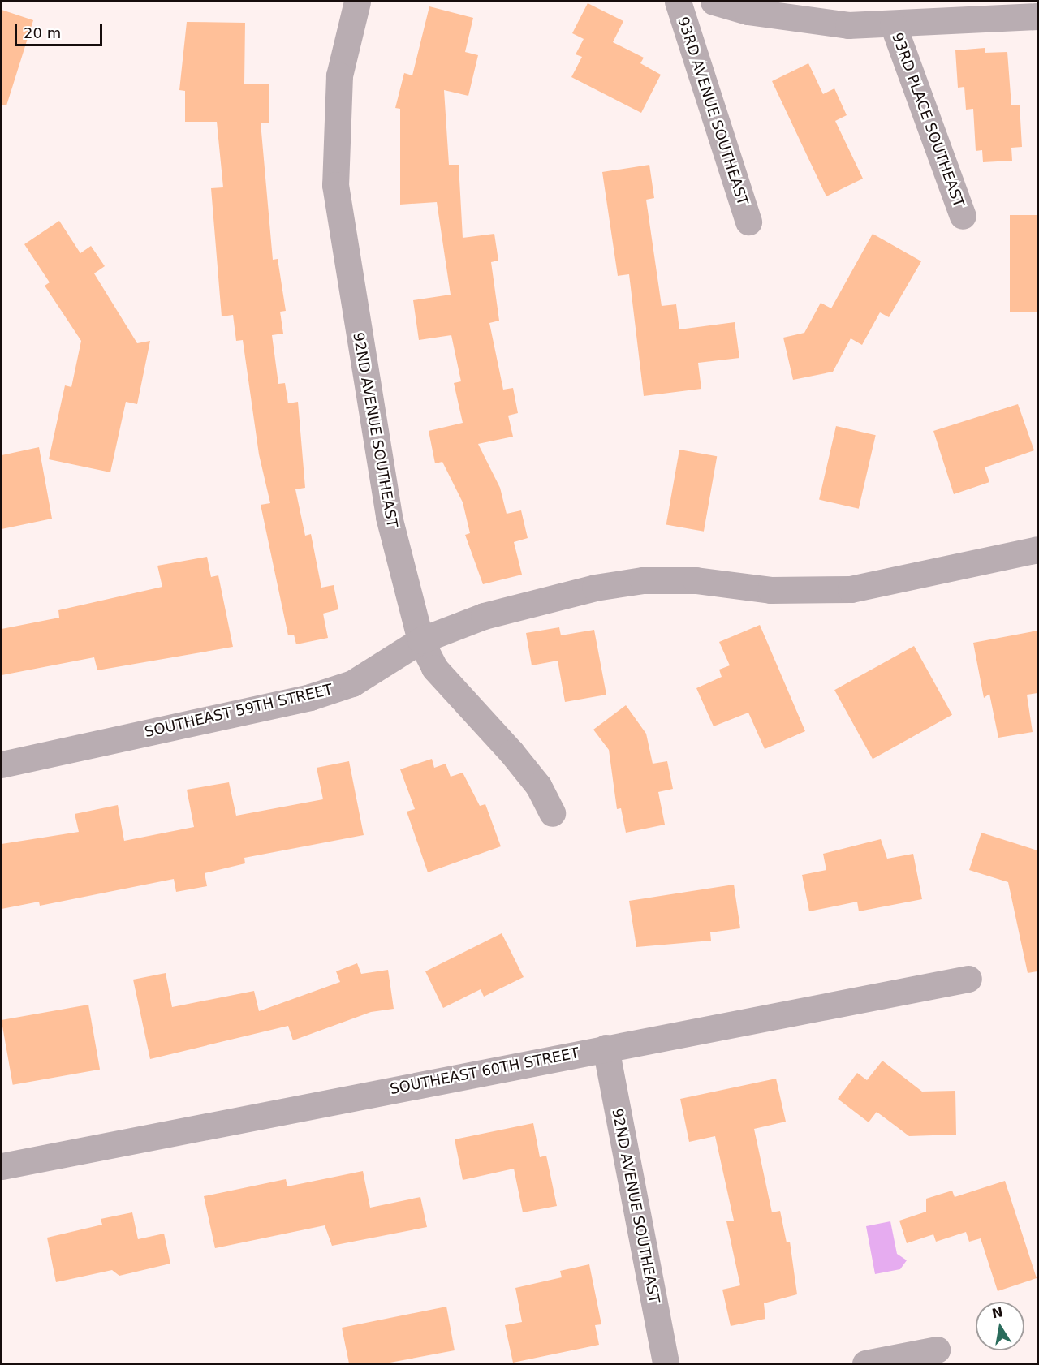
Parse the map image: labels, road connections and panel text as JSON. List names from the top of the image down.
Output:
{
  "streets": {
    "street": [
      "93RD AVENUE SOUTHEAST",
      "93RD PLACE SOUTHEAST",
      "92ND AVENUE SOUTHEAST",
      "SOUTHEAST 59TH STREET",
      "SOUTHEAST 60TH STREET"
    ]
  },
  "crossings": [
    ["92ND AVENUE SOUTHEAST", "SOUTHEAST 59TH STREET"],
    ["92ND AVENUE SOUTHEAST", "SOUTHEAST 60TH STREET"]
  ],
  "scale_bar": "20 m",
  "north": "top"
}
